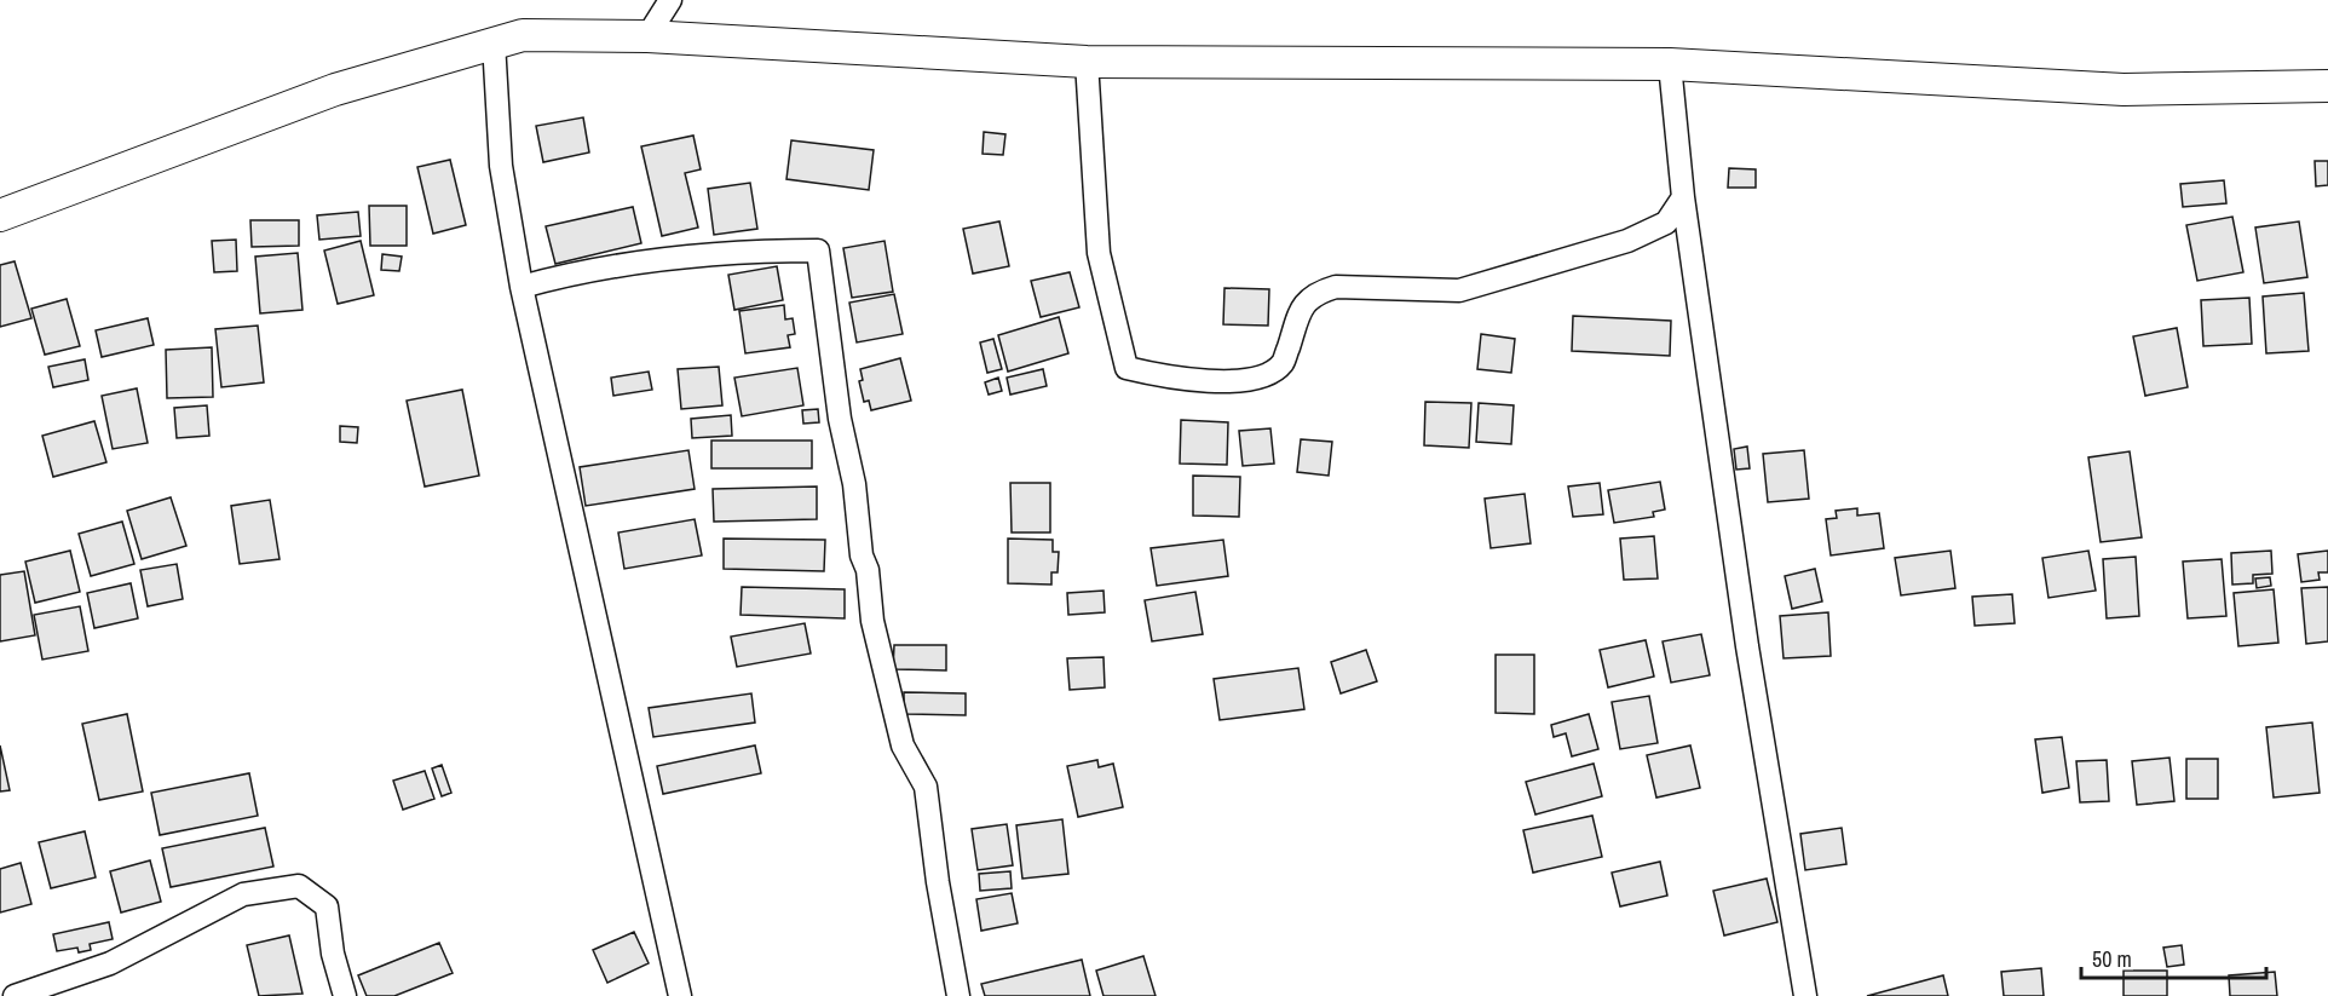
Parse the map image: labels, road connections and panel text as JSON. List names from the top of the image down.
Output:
{
  "scale_bar": "50 m"
}
